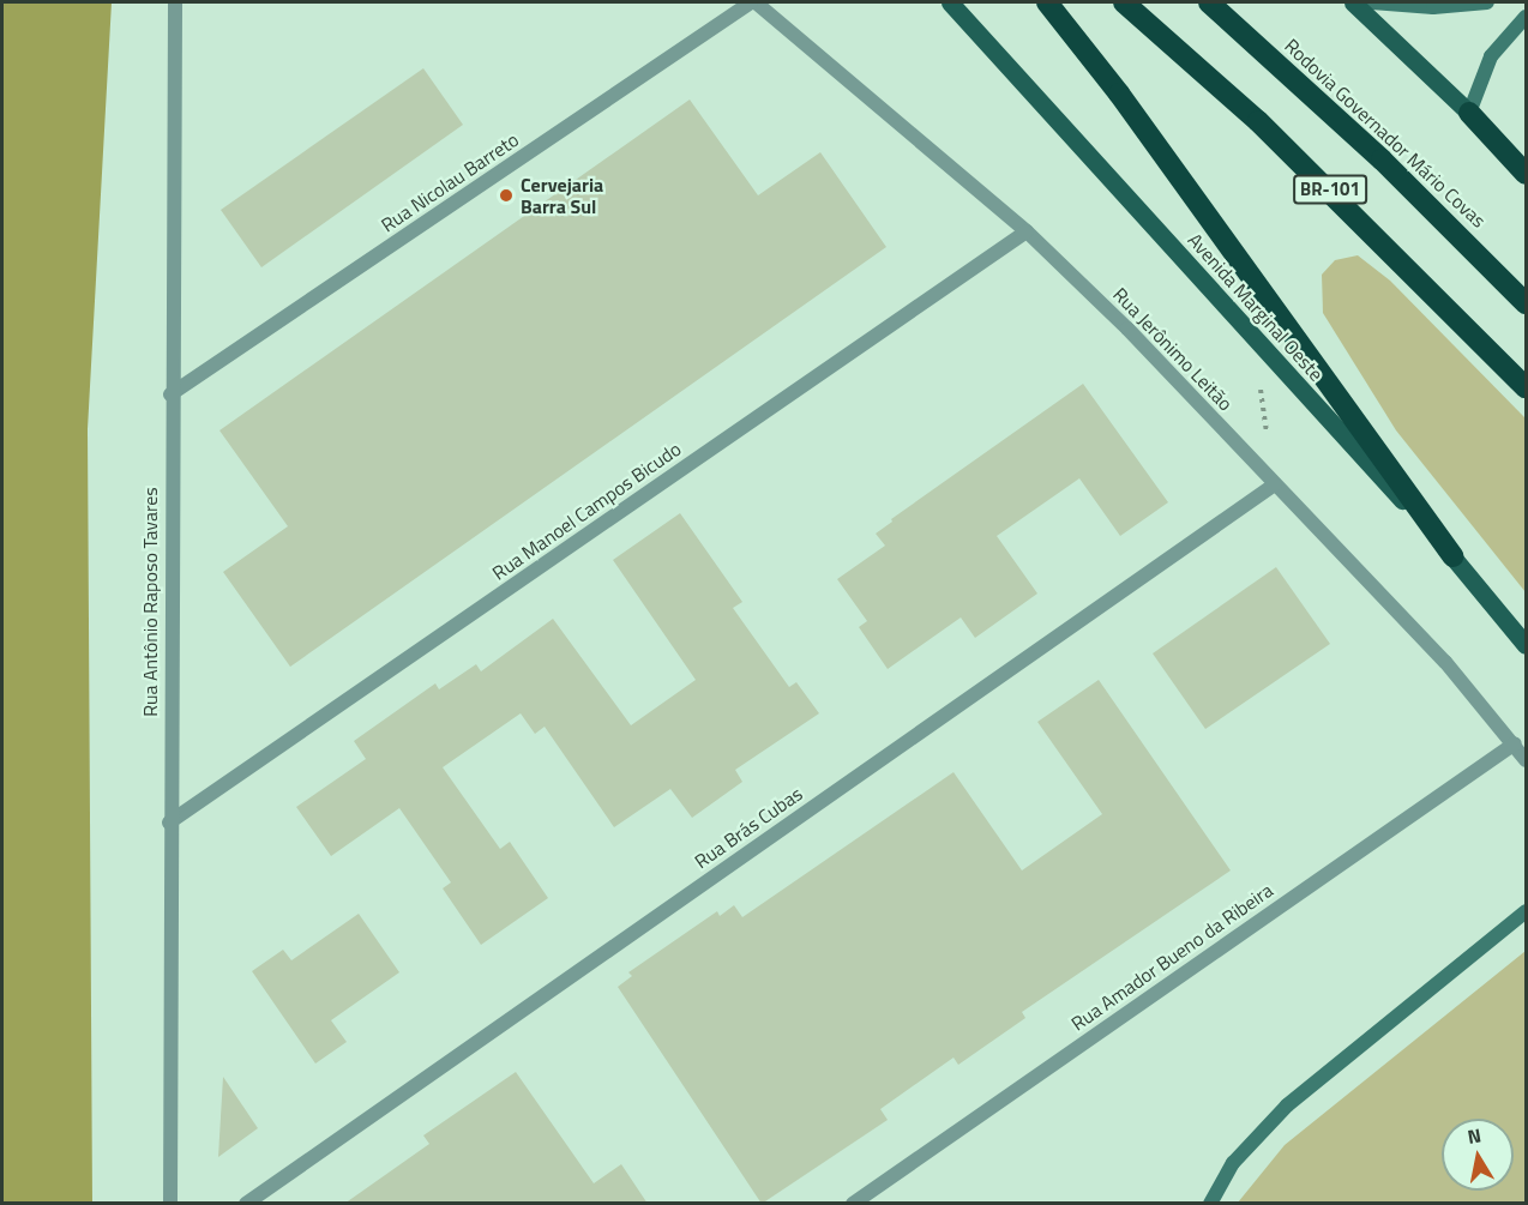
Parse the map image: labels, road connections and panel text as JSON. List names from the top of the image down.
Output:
{
  "streets": {
    "highway": ["Rodovia Governador Mário Covas", "BR-101"],
    "main road": ["Avenida Marginal Oeste"],
    "street": [
      "Rua Nicolau Barreto",
      "Rua Jerônimo Leitão",
      "Rua Manoel Campos Bicudo",
      "Rua Antônio Raposo Tavares",
      "Rua Brás Cubas",
      "Rua Amador Bueno da Ribeira"
    ]
  },
  "crossings": [
    ["Rua Nicolau Barreto", "Rua Antônio Raposo Tavares"],
    ["Rua Jerônimo Leitão", "Rua Manoel Campos Bicudo"],
    ["Rua Jerônimo Leitão", "Rua Brás Cubas"],
    ["Rua Jerônimo Leitão", "Rua Amador Bueno da Ribeira"],
    ["Rua Manoel Campos Bicudo", "Rua Antônio Raposo Tavares"]
  ],
  "places": ["Cervejaria Barra Sul"],
  "north": "top"
}
